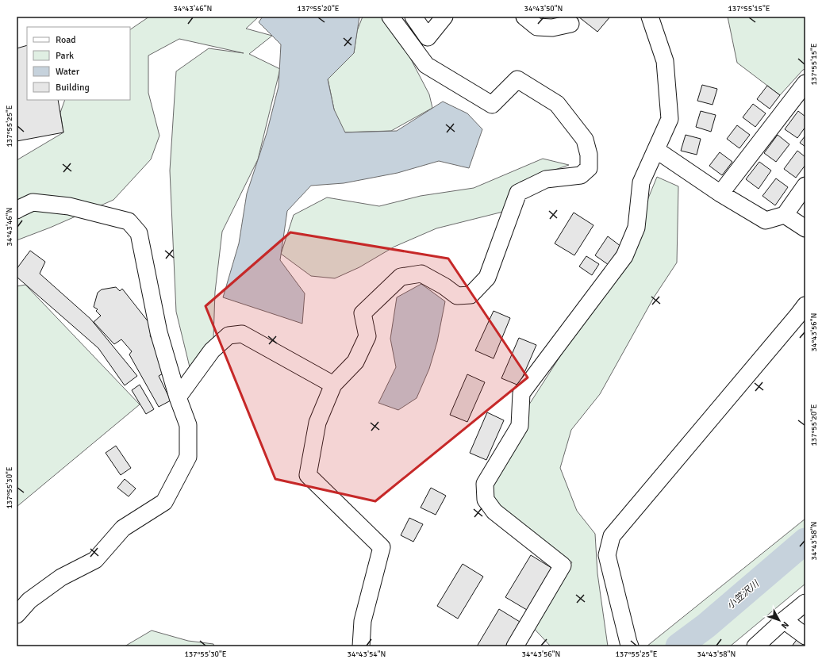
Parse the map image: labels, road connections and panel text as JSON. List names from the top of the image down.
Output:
{
  "water": ["小笠沢川"],
  "legend": [
    "Road",
    "Park",
    "Water",
    "Building"
  ],
  "north": "bottom right",
  "coordinates": [
    "34°43'46\"N",
    "137°55'20\"E",
    "34°43'50\"N",
    "137°55'15\"E",
    "137°55'25\"E",
    "34°43'56\"N",
    "137°55'30\"E",
    "34°43'58\"N",
    "34°43'54\"N"
  ]
}
